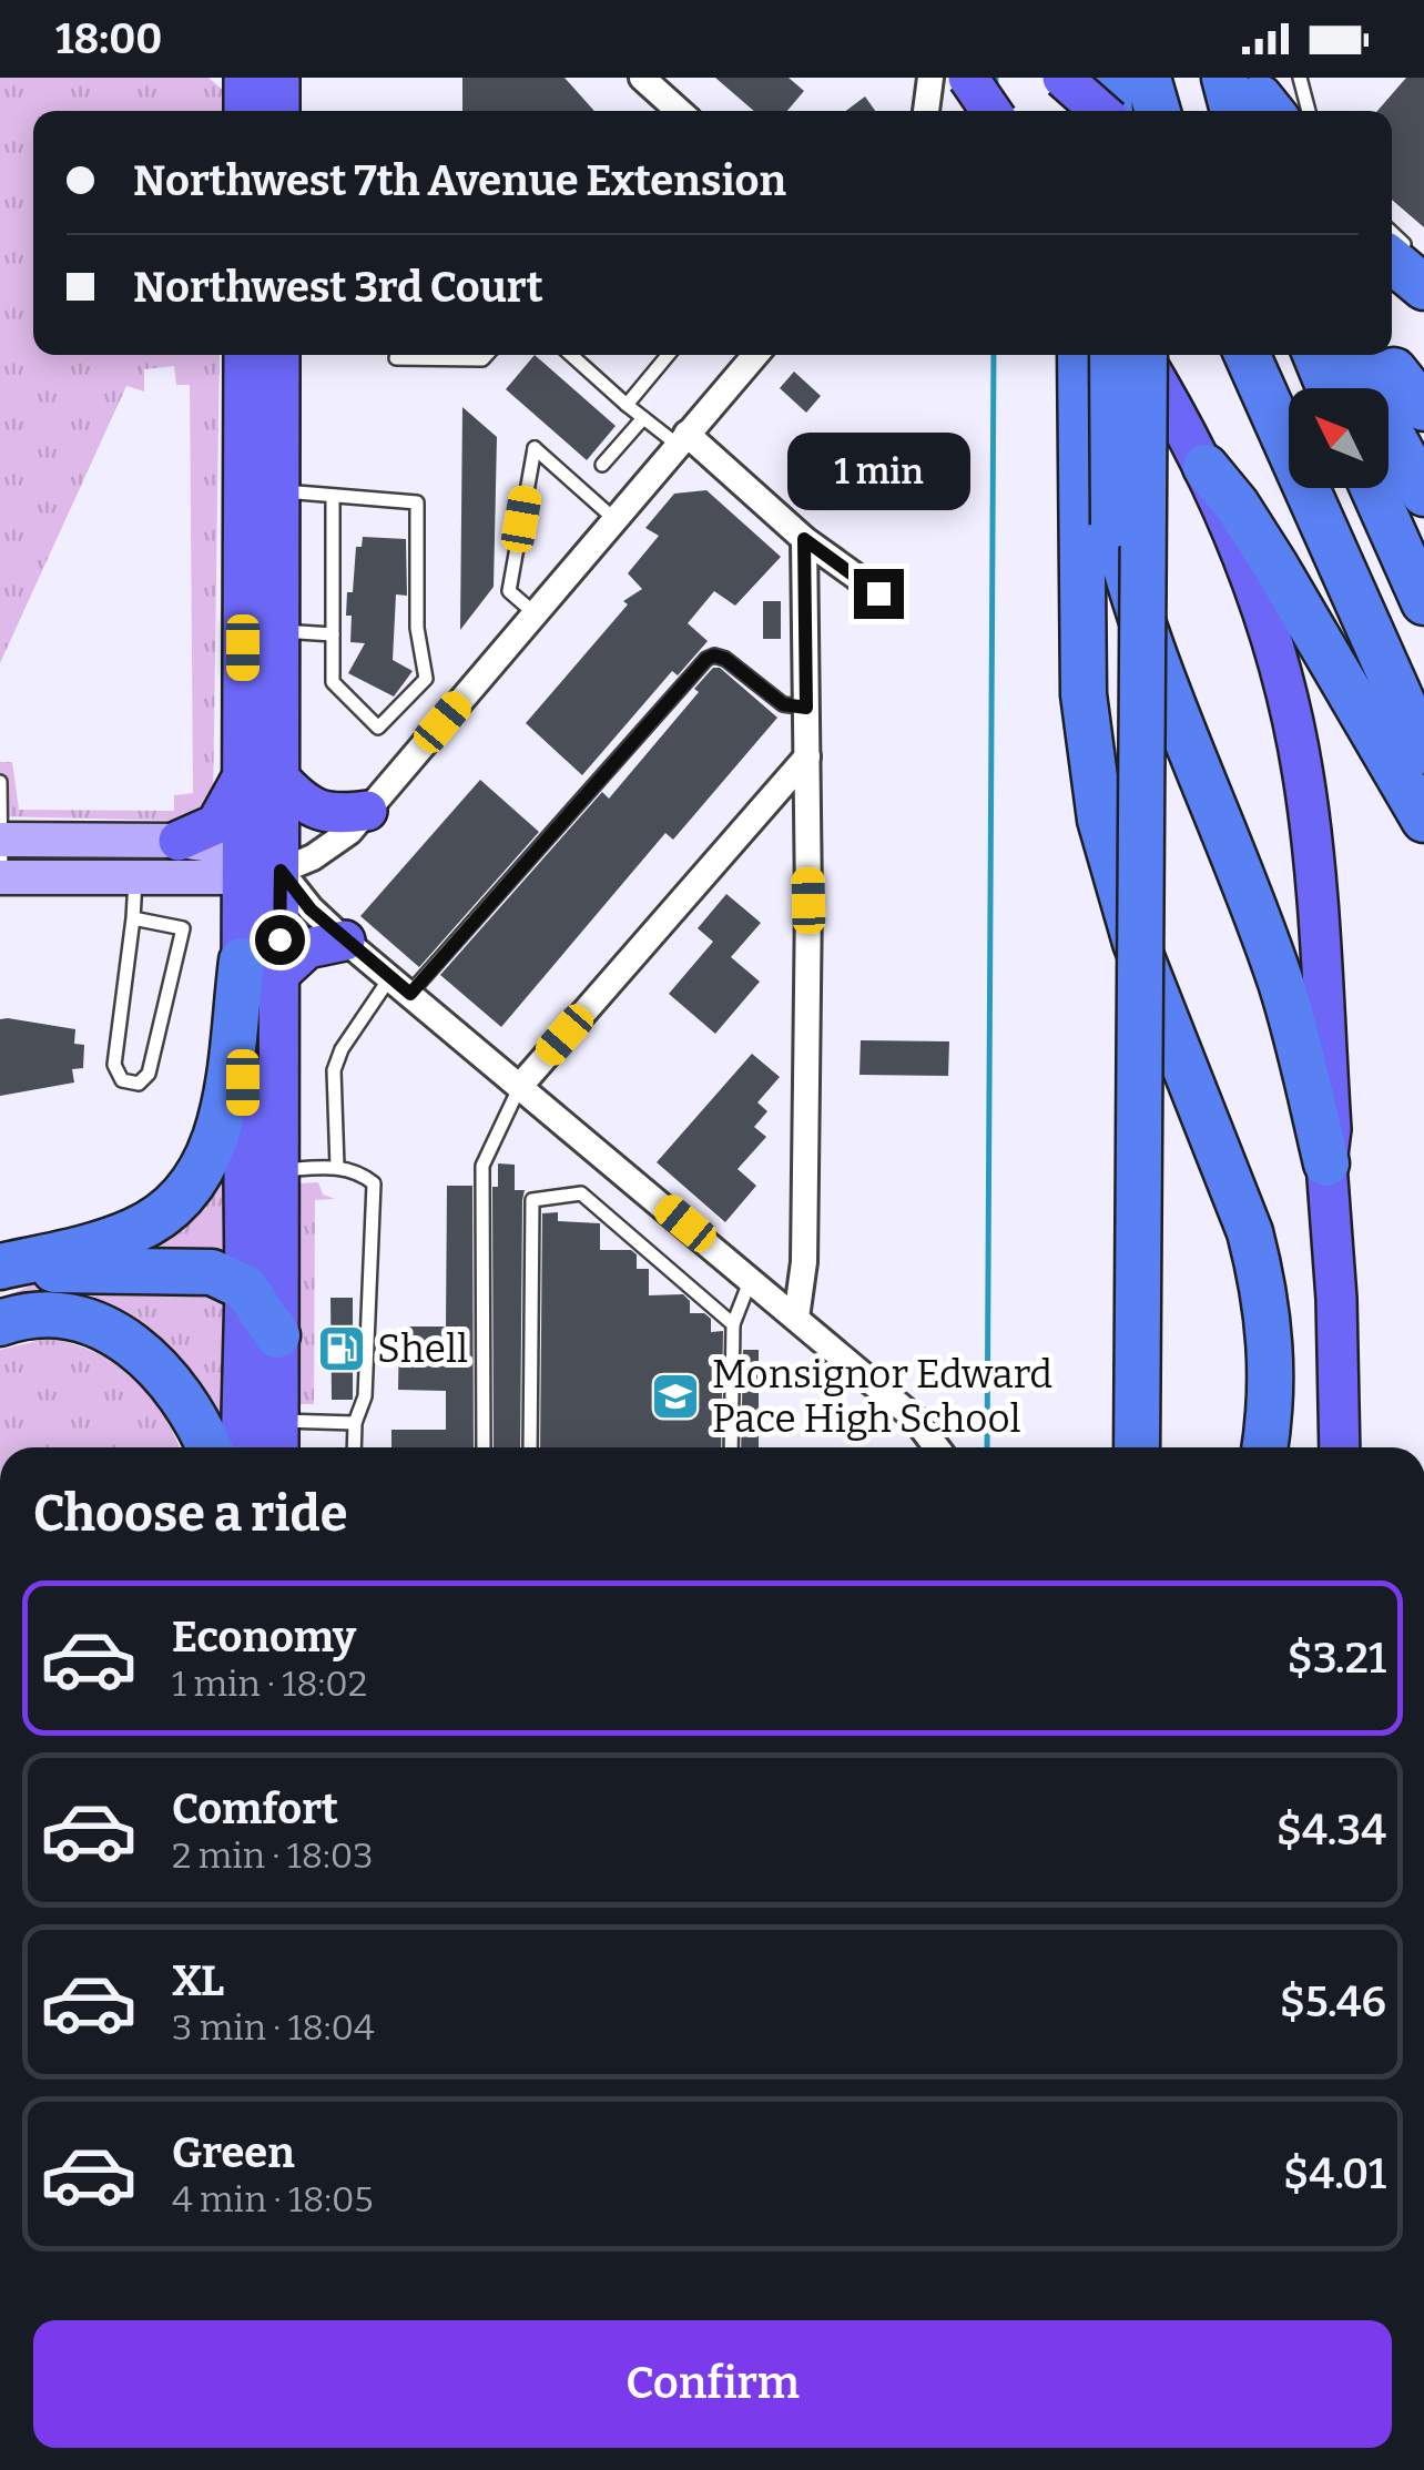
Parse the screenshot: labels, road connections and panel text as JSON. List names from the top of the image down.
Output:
{
  "places": {
    "fuel station": ["Shell"],
    "school or university": ["Monsignor Edward Pace High School"]
  },
  "north": "top left",
  "page": {
    "status": "18:00",
    "banner": ["Northwest 7th Avenue Extension", "Northwest 3rd Court"],
    "bubble": "1 min",
    "heading": "Choose a ride",
    "list": [
      {
        "name": "Economy",
        "note": "1 min · 18:02",
        "value": "$3.21"
      },
      {
        "name": "Comfort",
        "note": "2 min · 18:03",
        "value": "$4.34"
      },
      {
        "name": "XL",
        "note": "3 min · 18:04",
        "value": "$5.46"
      },
      {
        "name": "Green",
        "note": "4 min · 18:05",
        "value": "$4.01"
      }
    ],
    "buttons": "Confirm"
  }
}
